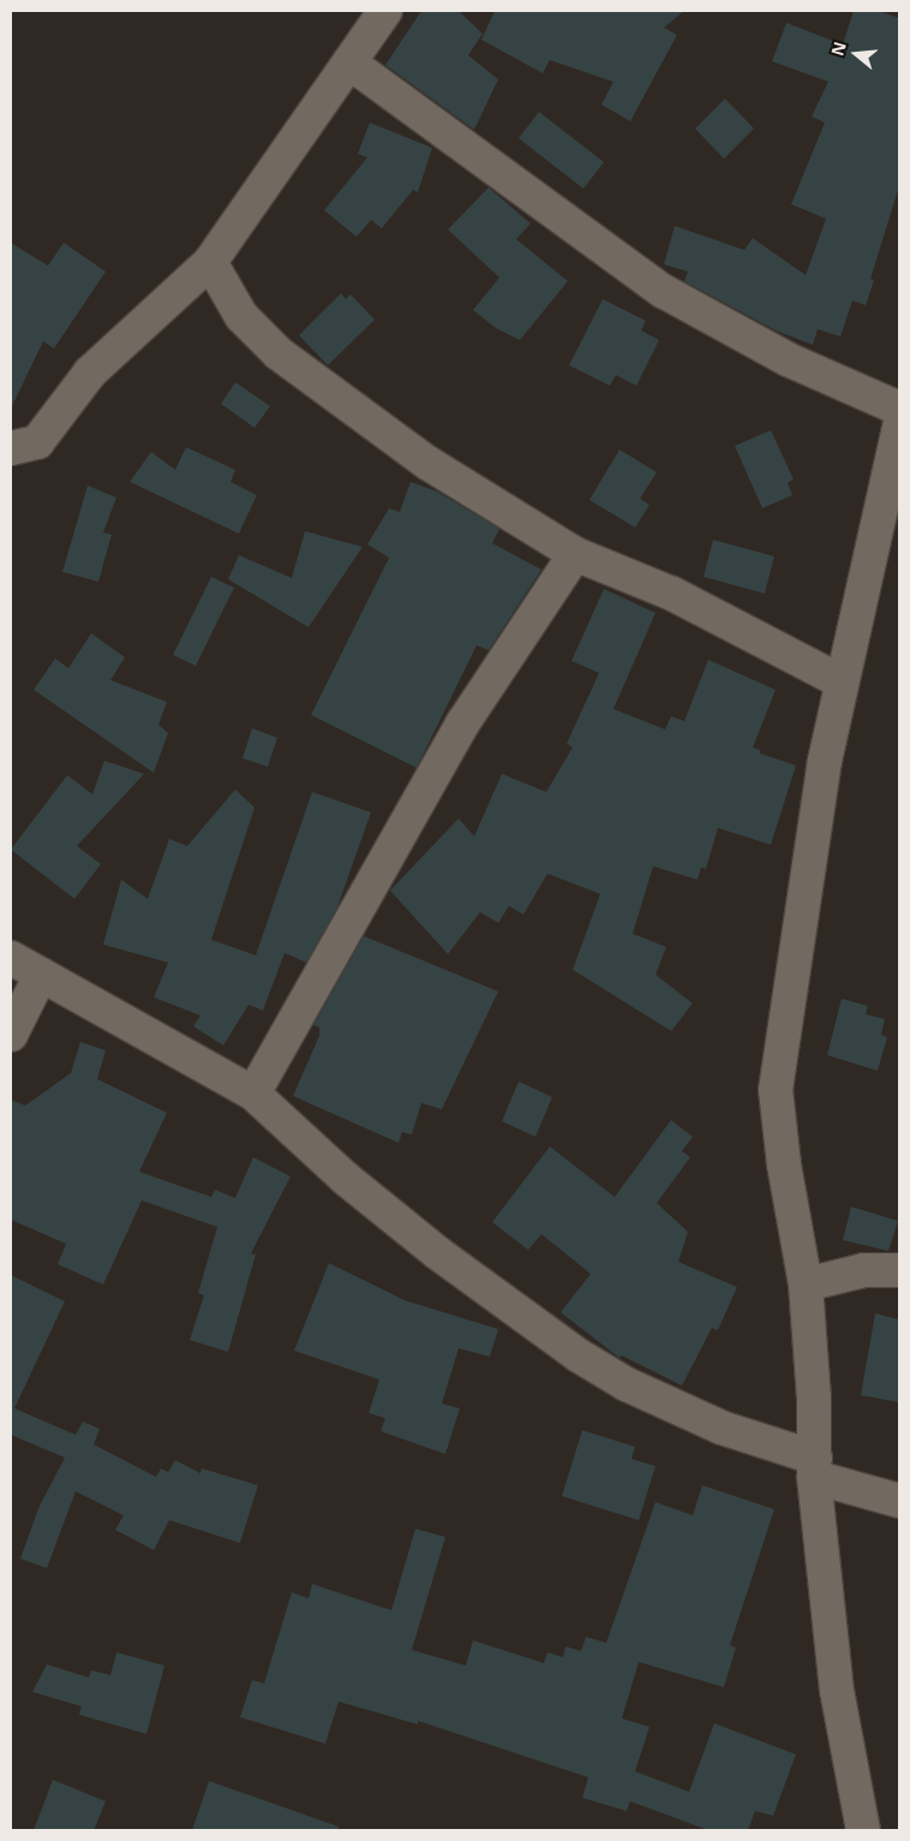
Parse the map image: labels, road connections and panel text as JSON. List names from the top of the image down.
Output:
{
  "north": "left"
}
